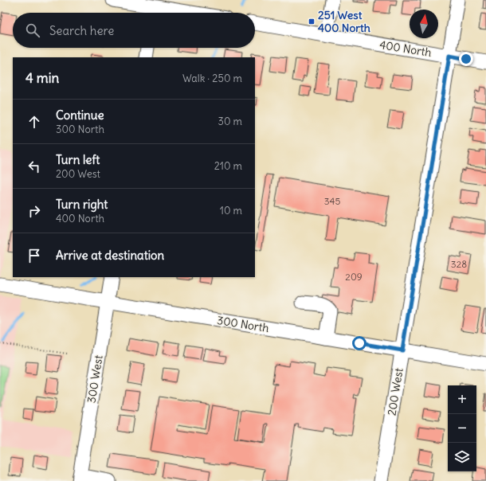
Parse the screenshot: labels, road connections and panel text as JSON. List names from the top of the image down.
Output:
{
  "streets": {
    "street": [
      "400 North",
      "300 North",
      "300 West",
      "200 West"
    ]
  },
  "crossings": [
    ["400 North", "200 West"],
    ["300 North", "300 West"],
    ["300 North", "200 West"]
  ],
  "places": {
    "transit": ["251 West 400 North"]
  },
  "house_numbers": ["345", "328", "209"],
  "north": "top",
  "page": {
    "search": "Search here",
    "heading": ["4 min", "Walk · 250 m"],
    "list": [
      ["Continue", "300 North", "30 m"],
      ["Turn left", "200 West", "210 m"],
      ["Turn right", "400 North", "10 m"],
      "Arrive at destination"
    ],
    "map_buttons": ["+", "−"]
  }
}
